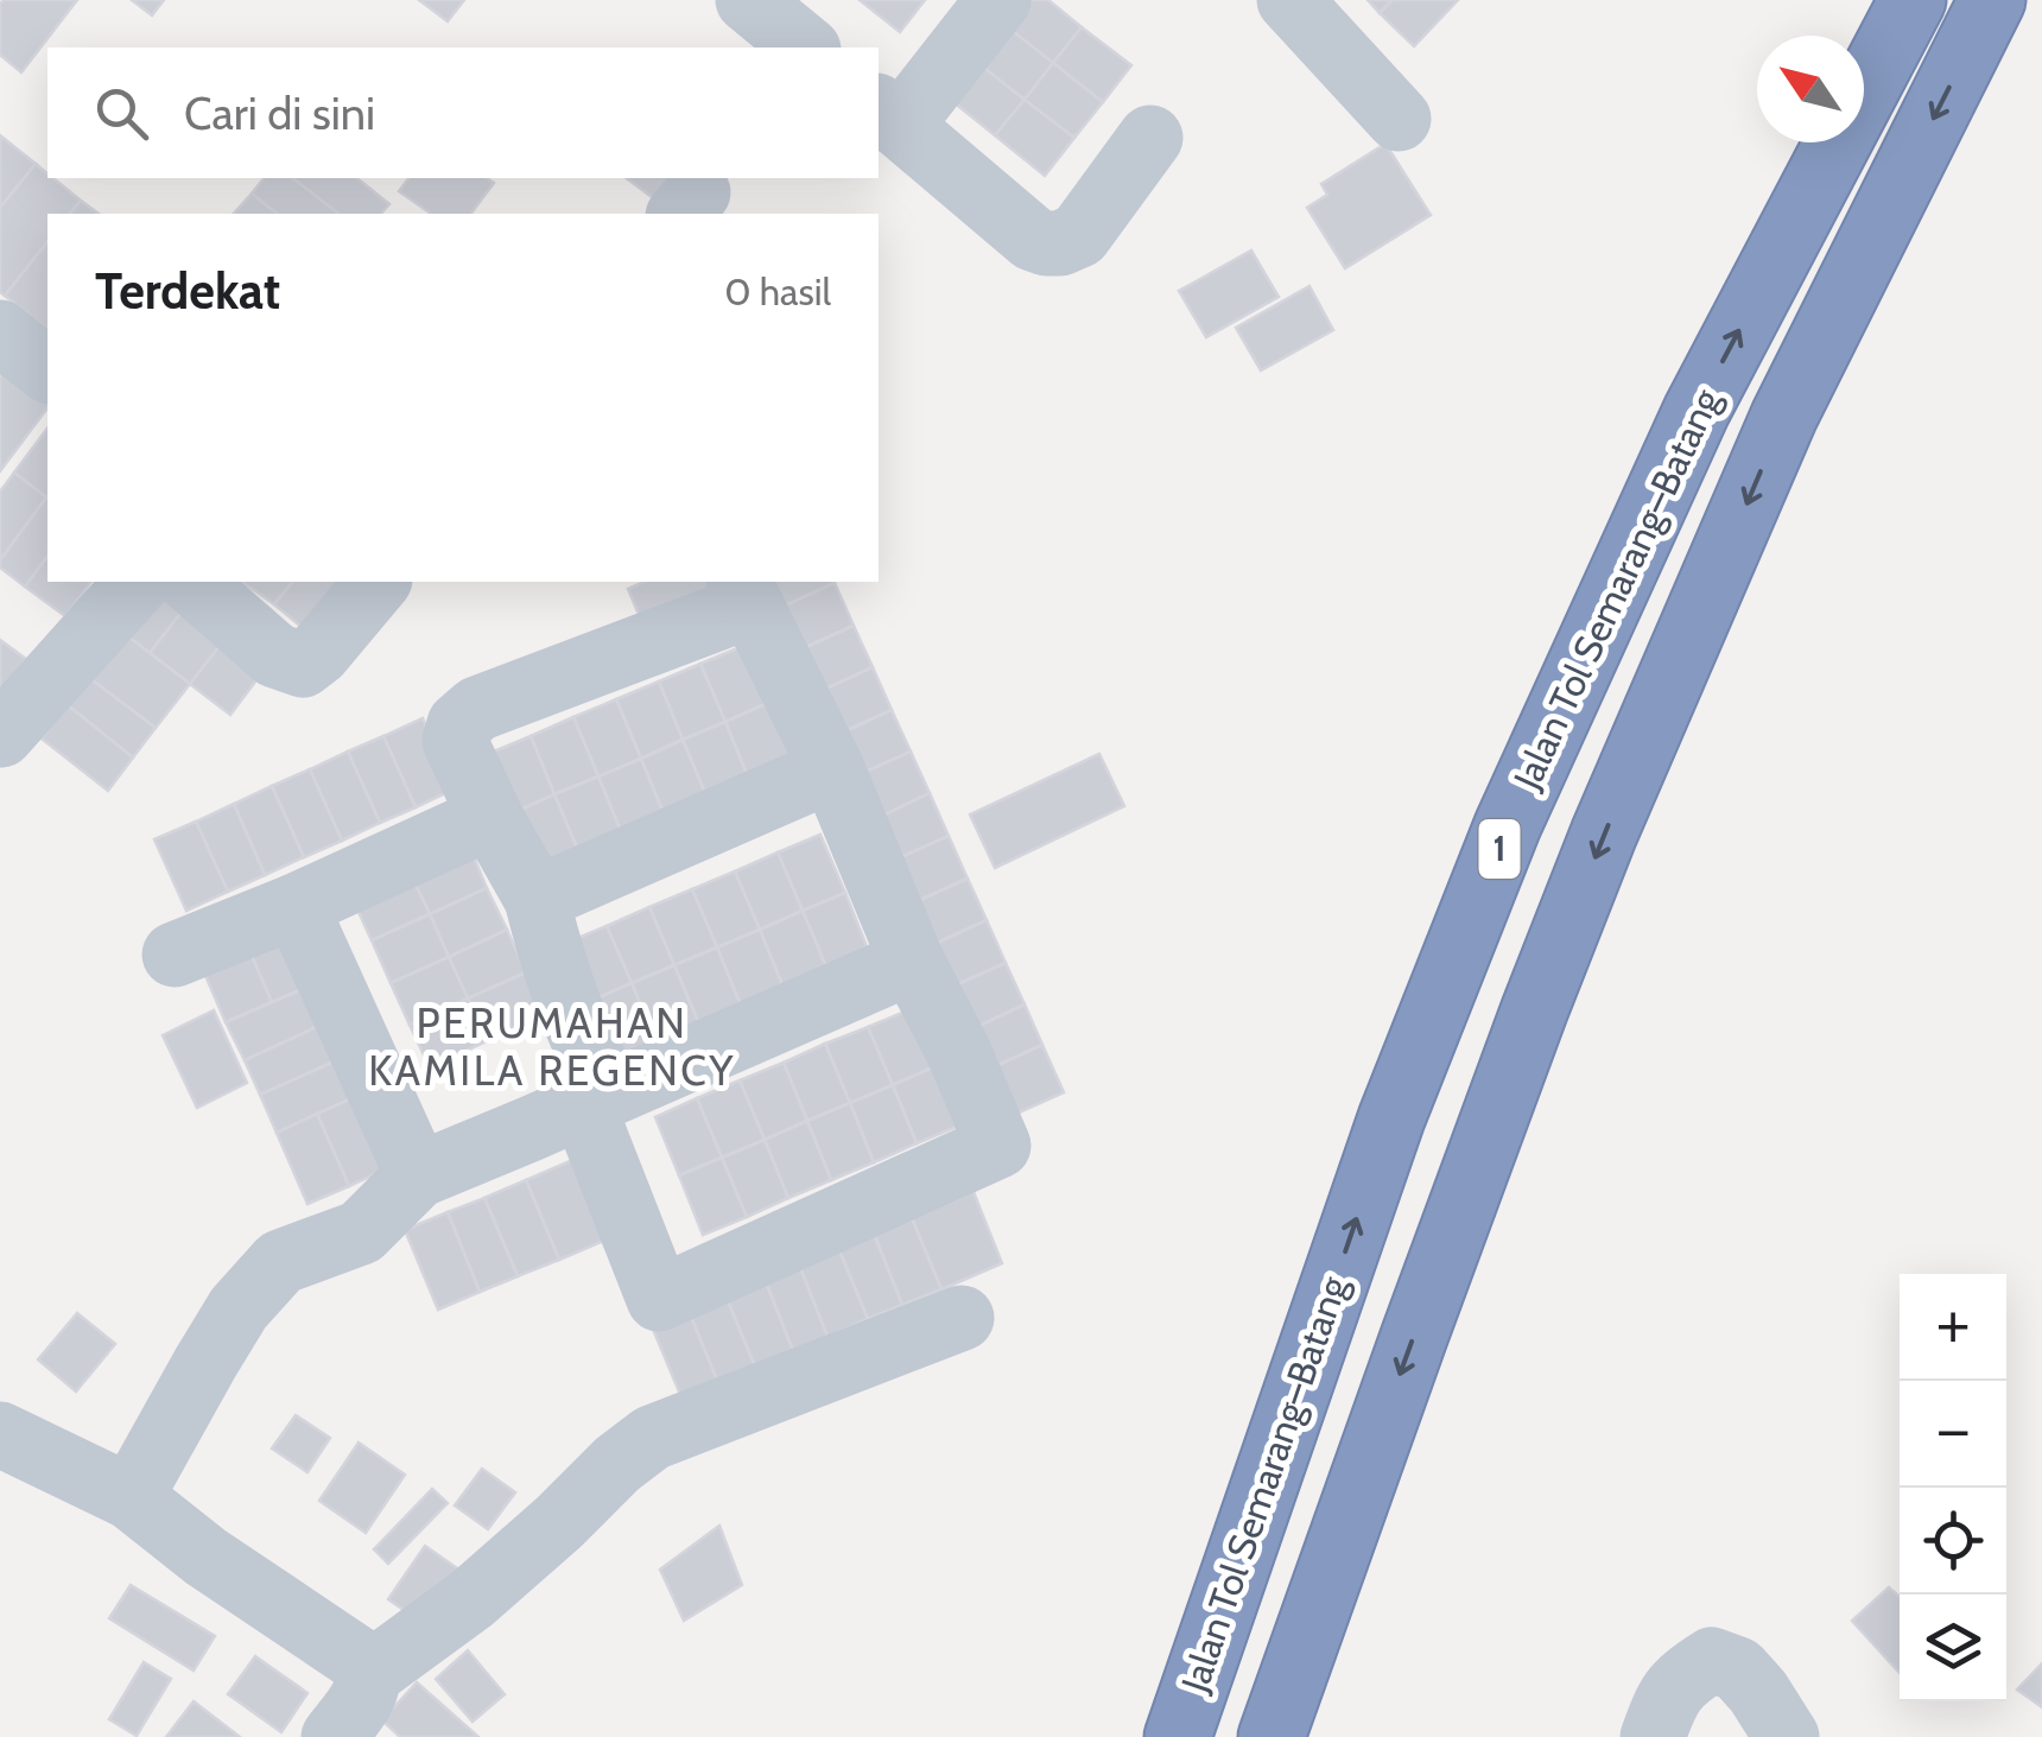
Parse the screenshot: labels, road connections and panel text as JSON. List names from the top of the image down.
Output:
{
  "streets": {
    "highway": ["Jalan Tol Semarang–Batang", "1"]
  },
  "districts": ["PERUMAHAN KAMILA REGENCY"],
  "north": "top left",
  "page": {
    "search": "Cari di sini",
    "heading": ["Terdekat", "0 hasil"],
    "map_buttons": ["+", "−"]
  }
}
